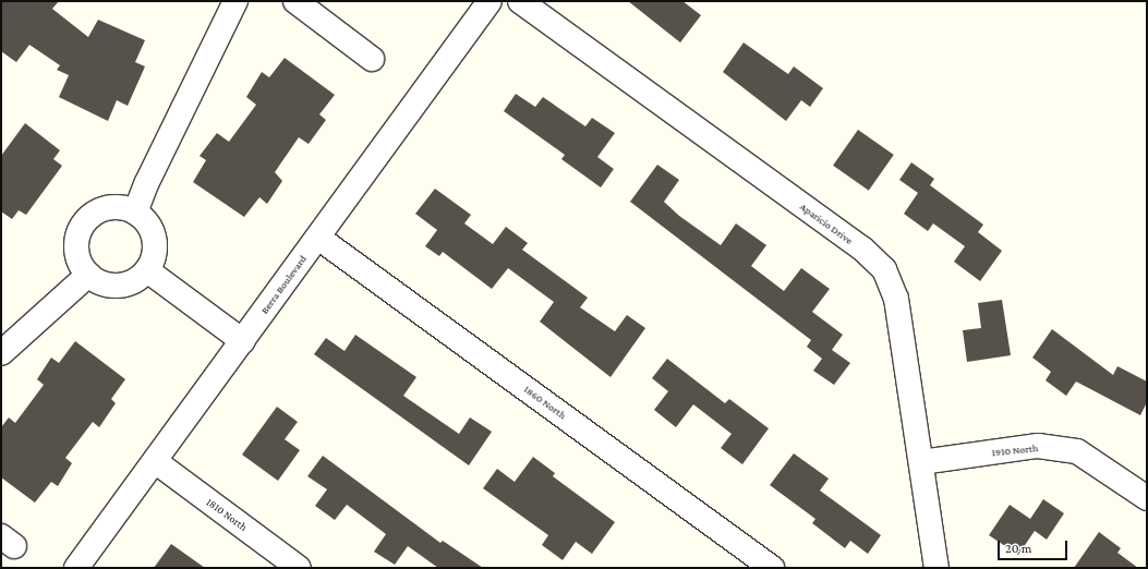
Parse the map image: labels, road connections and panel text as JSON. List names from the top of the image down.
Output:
{
  "streets": {
    "street": [
      "Aparicio Drive",
      "Berra Boulevard",
      "1860 North",
      "1910 North",
      "1810 North"
    ]
  },
  "crossings": [
    ["Aparicio Drive", "1910 North"],
    ["Berra Boulevard", "1860 North"],
    ["Berra Boulevard", "1810 North"]
  ],
  "scale_bar": "20 m"
}
